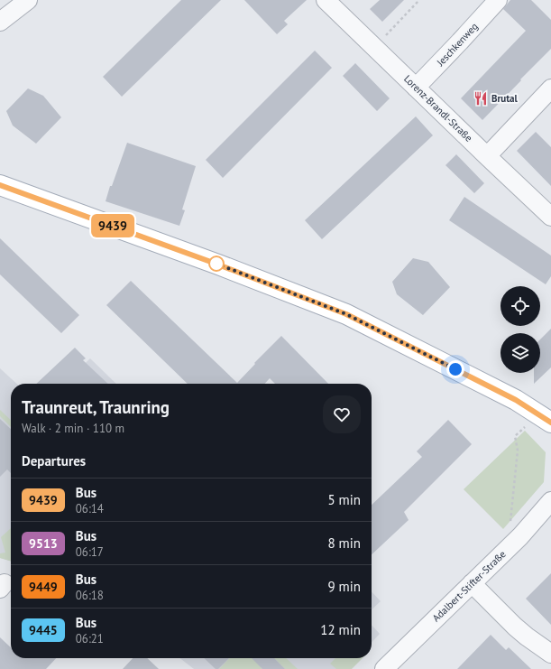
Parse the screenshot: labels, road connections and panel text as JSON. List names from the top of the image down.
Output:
{
  "streets": {
    "street": ["Jeschkenweg", "Lorenz-Brandl-Straße", "Adalbert-Stifter-Straße"]
  },
  "crossings": [
    ["Jeschkenweg", "Lorenz-Brandl-Straße"]
  ],
  "places": {
    "restaurant": ["Brutal"]
  },
  "lines": ["bus line 9439"],
  "page": {
    "on_map": "9439",
    "heading": [
      ["Traunreut, Traunring", "Walk · 2 min · 110 m"],
      "Departures"
    ],
    "list": [
      {
        "mark": "9439",
        "name": "Bus",
        "note": "06:14",
        "value": "5 min"
      },
      {
        "mark": "9513",
        "name": "Bus",
        "note": "06:17",
        "value": "8 min"
      },
      {
        "mark": "9449",
        "name": "Bus",
        "note": "06:18",
        "value": "9 min"
      },
      {
        "mark": "9445",
        "name": "Bus",
        "note": "06:21",
        "value": "12 min"
      }
    ]
  }
}
